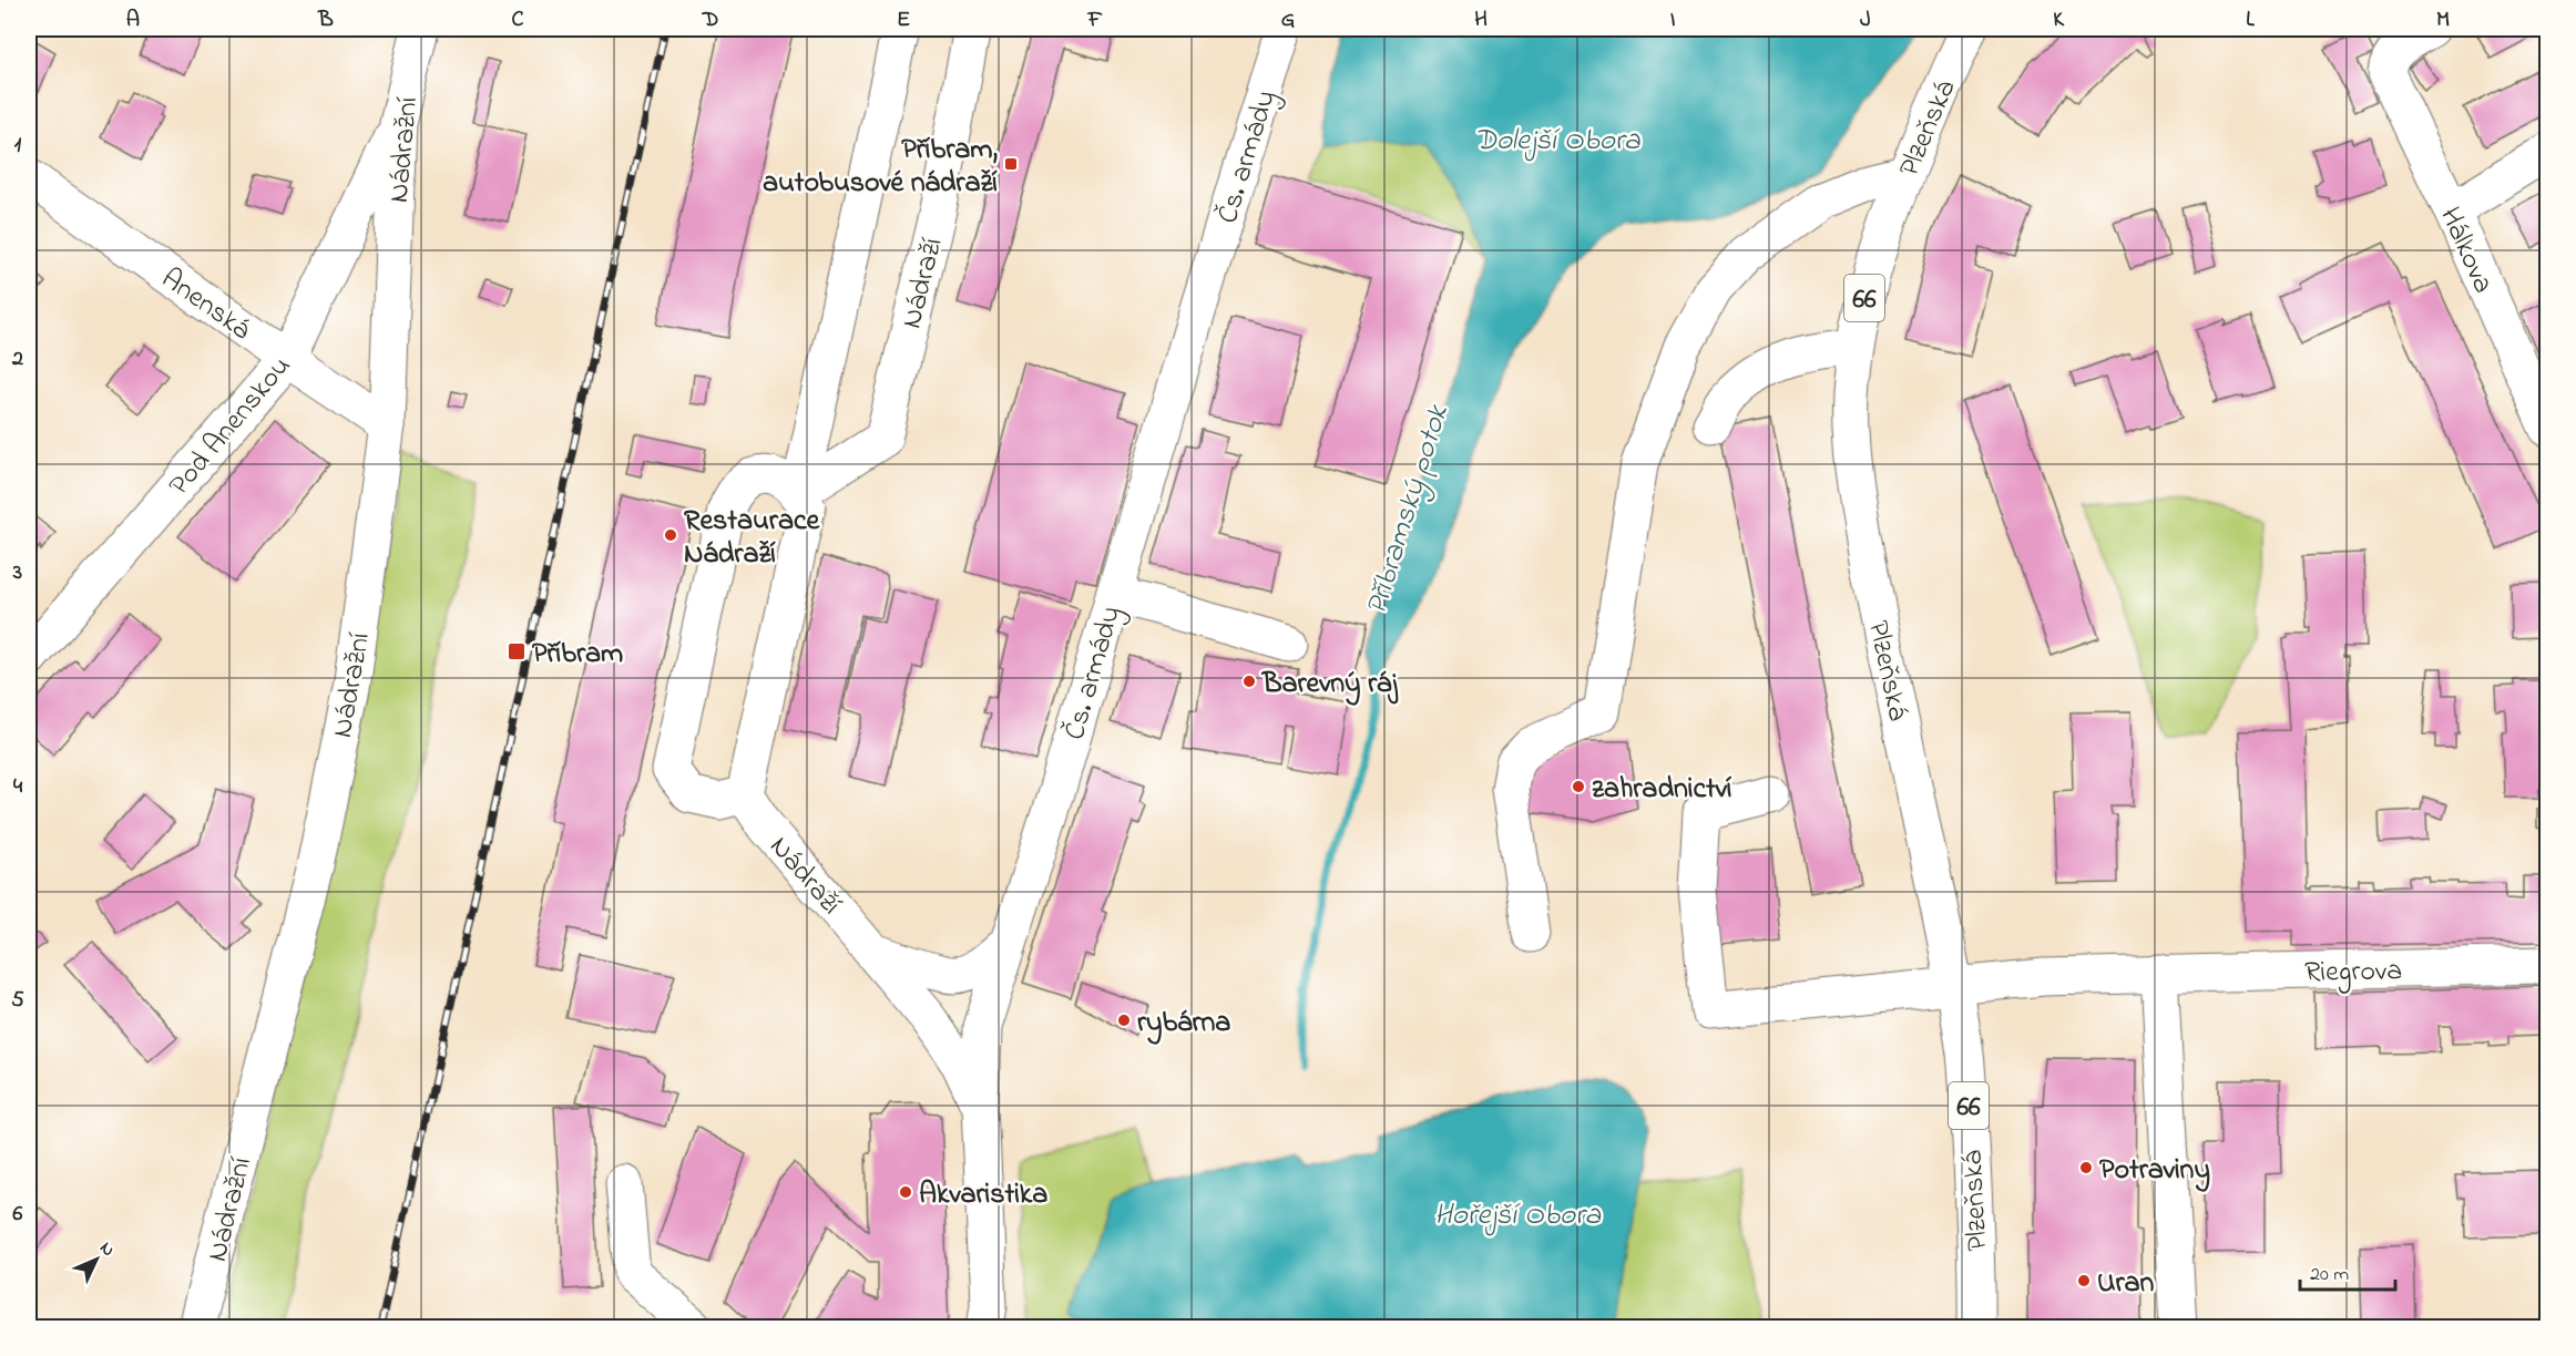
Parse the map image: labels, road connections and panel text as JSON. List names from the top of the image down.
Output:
{
  "streets": {
    "street": [
      "Plzeňská",
      "Nádražní",
      "Čs. armády",
      "Hálkova",
      "Nádraží",
      "66",
      "Anenská",
      "Pod Anenskou",
      "Riegrova"
    ]
  },
  "crossings": [
    ["Plzeňská", "Riegrova"],
    ["Nádražní", "Anenská"],
    ["Nádražní", "Pod Anenskou"],
    ["Čs. armády", "Nádraží"],
    ["Anenská", "Pod Anenskou"]
  ],
  "water": ["Dolejší Obora", "Příbramský potok", "Hořejší Obora"],
  "places": {
    "transit": ["Příbram, autobusové nádraží", "Příbram"],
    "other": [
      "Restaurace Nádraží",
      "Barevný ráj",
      "zahradnictví",
      "rybárna",
      "Potraviny",
      "Akvaristika",
      "Uran"
    ]
  },
  "scale_bar": "20 m",
  "north": "top right",
  "grid": {
    "columns": [
      "A",
      "B",
      "C",
      "D",
      "E",
      "F",
      "G",
      "H",
      "I",
      "J",
      "K",
      "L",
      "M"
    ],
    "rows": [
      "1",
      "2",
      "3",
      "4",
      "5",
      "6"
    ]
  }
}
